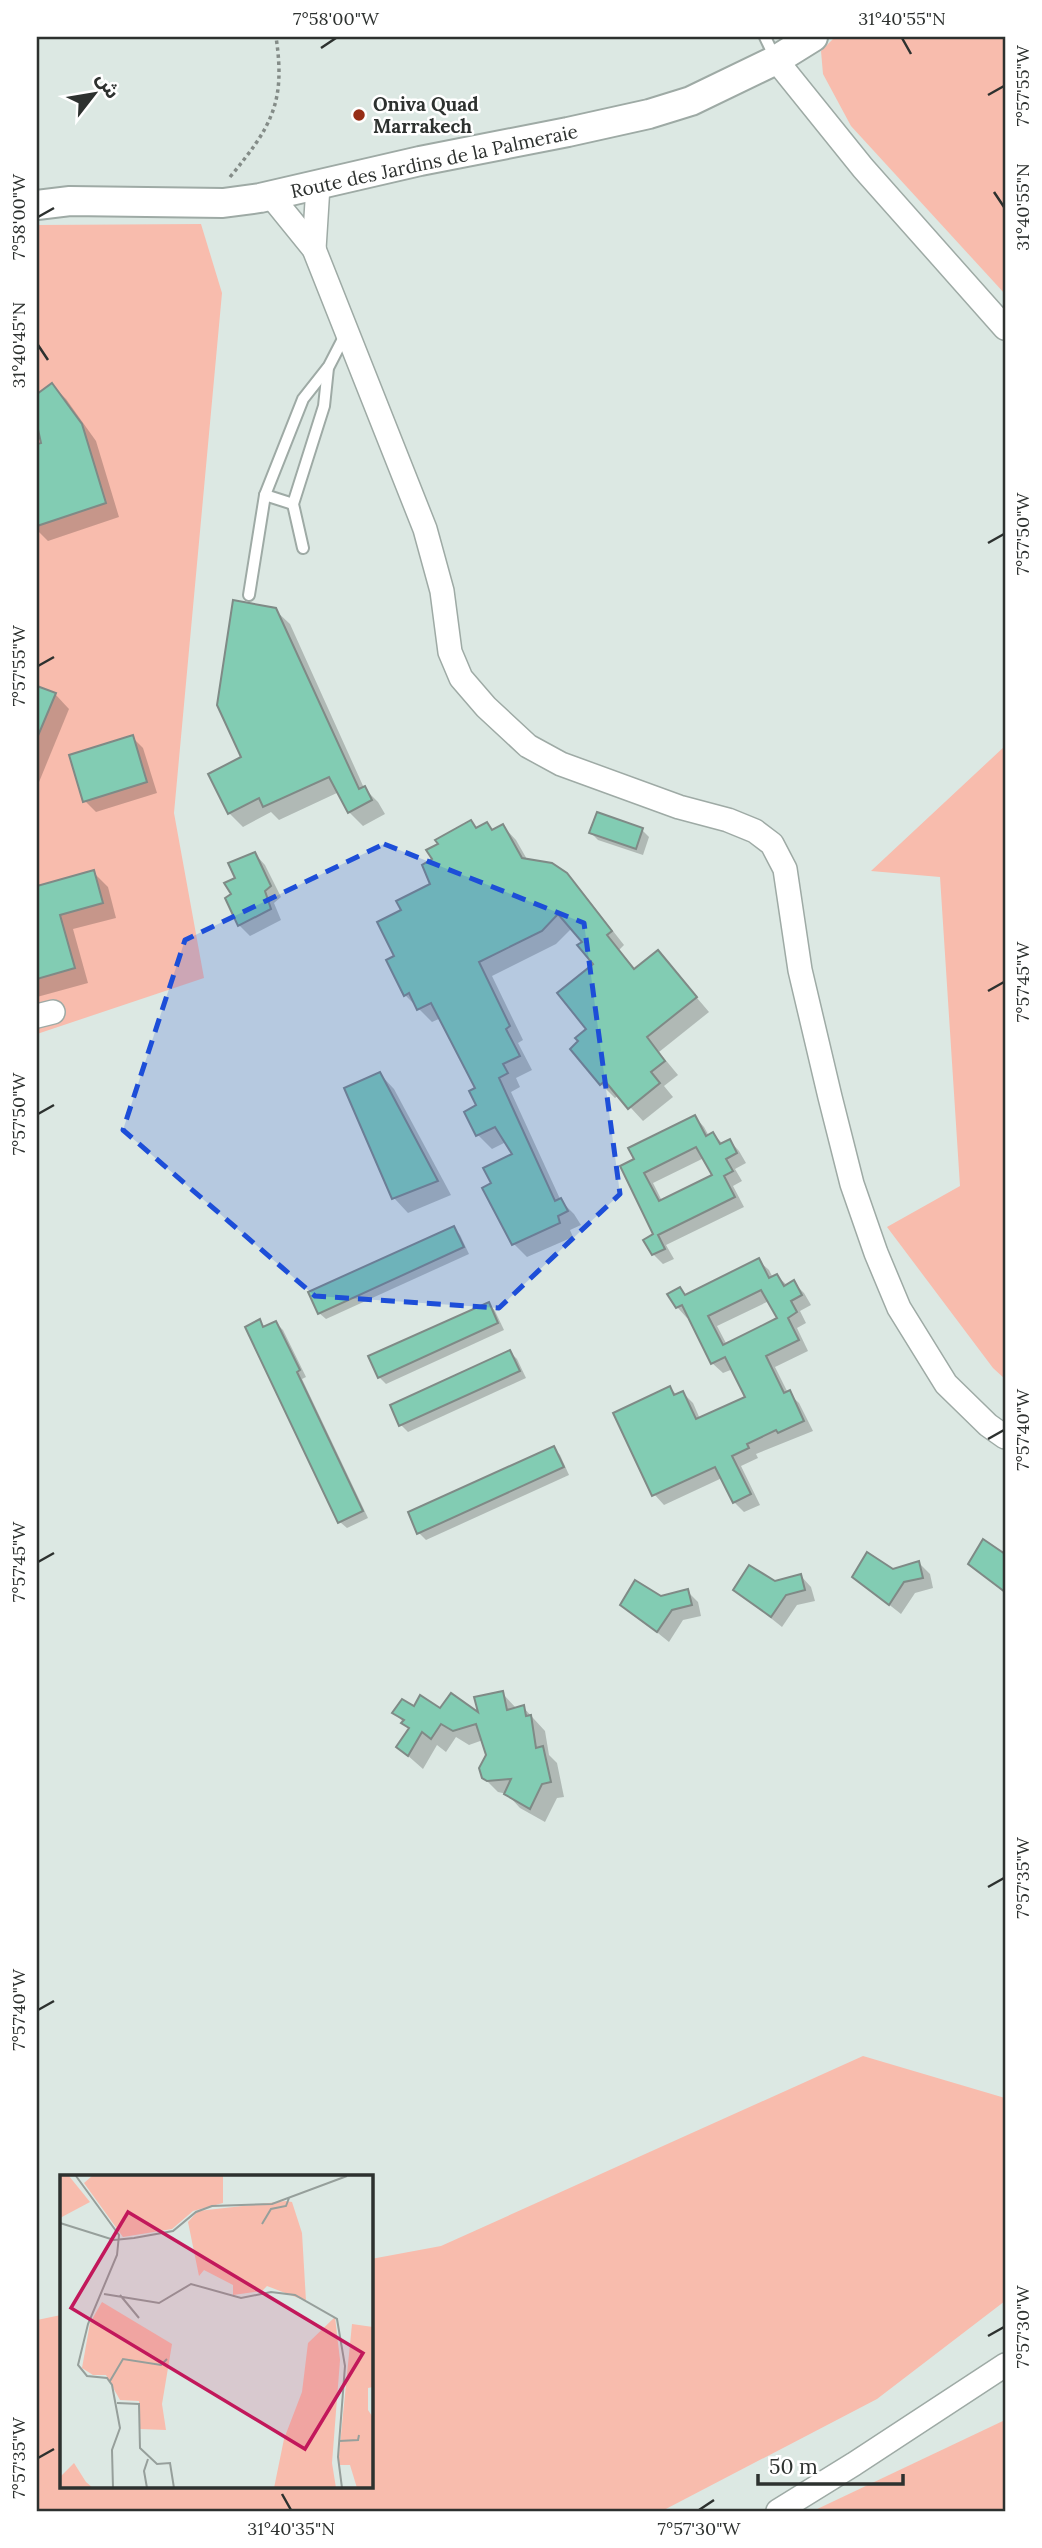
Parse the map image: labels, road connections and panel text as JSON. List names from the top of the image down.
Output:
{
  "streets": {
    "street": ["Route des Jardins de la Palmeraie"]
  },
  "places": ["Oniva Quad Marrakech"],
  "scale_bar": "50 m",
  "north": "top right",
  "coordinates": [
    "7°58'00\"W",
    "31°40'55\"N",
    "7°57'55\"W",
    "31°40'45\"N",
    "7°57'50\"W",
    "7°57'45\"W",
    "7°57'40\"W",
    "7°57'35\"W",
    "7°57'30\"W",
    "31°40'35\"N"
  ]
}
